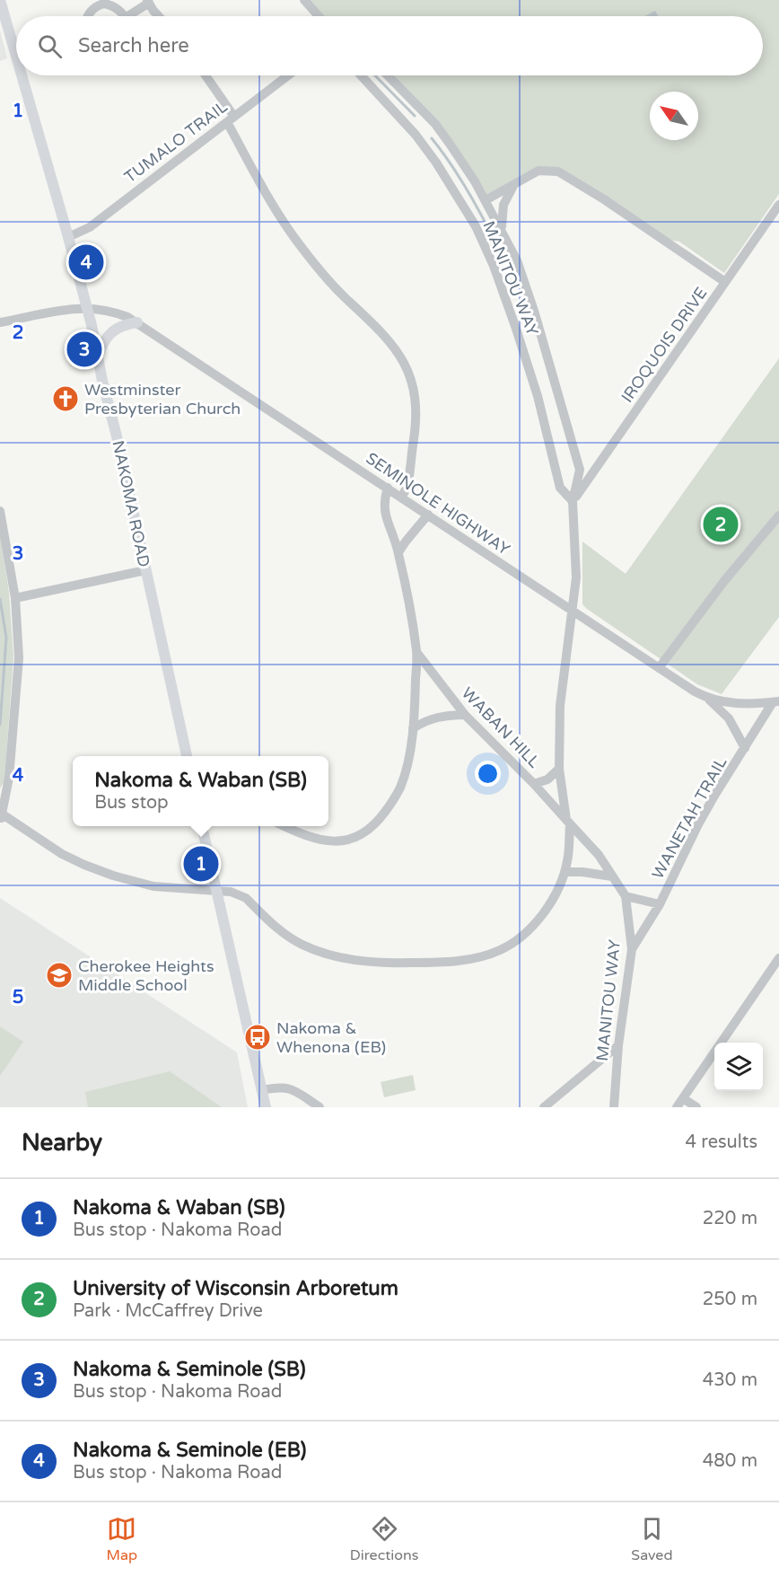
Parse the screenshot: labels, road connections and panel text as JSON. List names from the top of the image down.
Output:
{
  "streets": {
    "main road": ["NAKOMA ROAD"],
    "street": [
      "TUMALO TRAIL",
      "MANITOU WAY",
      "IROQUOIS DRIVE",
      "SEMINOLE HIGHWAY",
      "WABAN HILL",
      "WANETAH TRAIL"
    ]
  },
  "crossings": [
    ["TUMALO TRAIL", "NAKOMA ROAD"],
    ["MANITOU WAY", "IROQUOIS DRIVE"],
    ["MANITOU WAY", "SEMINOLE HIGHWAY"],
    ["MANITOU WAY", "WABAN HILL"],
    ["MANITOU WAY", "WANETAH TRAIL"],
    ["NAKOMA ROAD", "SEMINOLE HIGHWAY"],
    ["SEMINOLE HIGHWAY", "WANETAH TRAIL"]
  ],
  "places": {
    "church": ["Westminster Presbyterian Church"],
    "school or university": ["Cherokee Heights Middle School"],
    "bus stop": ["Nakoma & Whenona (EB)"]
  },
  "north": "top left",
  "page": {
    "search": "Search here",
    "pins": [
      "4",
      "3",
      "2",
      "1"
    ],
    "popup": ["Nakoma & Waban (SB)", "Bus stop"],
    "heading": ["Nearby", "4 results"],
    "list": [
      {
        "mark": "1",
        "name": "Nakoma & Waban (SB)",
        "note": "Bus stop · Nakoma Road",
        "value": "220 m"
      },
      {
        "mark": "2",
        "name": "University of Wisconsin Arboretum",
        "note": "Park · McCaffrey Drive",
        "value": "250 m"
      },
      {
        "mark": "3",
        "name": "Nakoma & Seminole (SB)",
        "note": "Bus stop · Nakoma Road",
        "value": "430 m"
      },
      {
        "mark": "4",
        "name": "Nakoma & Seminole (EB)",
        "note": "Bus stop · Nakoma Road",
        "value": "480 m"
      }
    ],
    "nav": ["Map", "Directions", "Saved"]
  },
  "grid": {
    "rows": [
      "1",
      "2",
      "3",
      "4",
      "5"
    ]
  }
}
